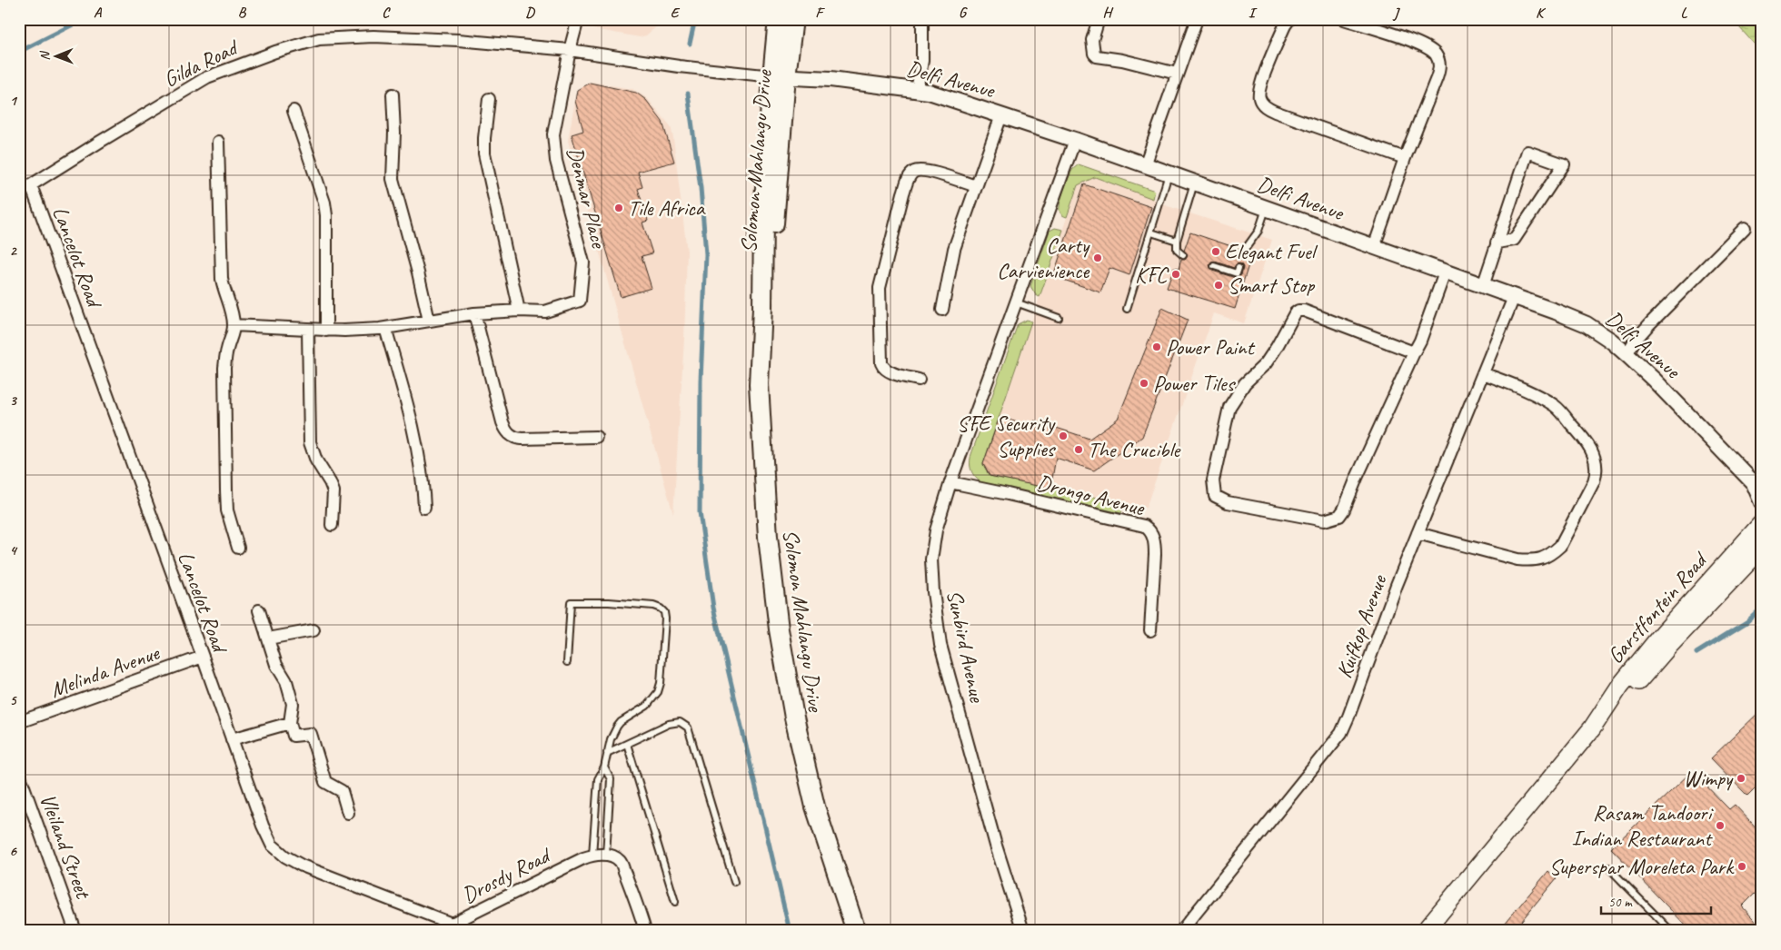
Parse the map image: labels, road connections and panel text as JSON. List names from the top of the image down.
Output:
{
  "streets": {
    "main road": ["Solomon Mahlangu Drive", "Garstfontein Road"],
    "street": [
      "Gilda Road",
      "Delfi Avenue",
      "Denmar Place",
      "Lancelot Road",
      "Drongo Avenue",
      "Kuifkop Avenue",
      "Sunbird Avenue",
      "Melinda Avenue",
      "Vleiland Street",
      "Drosdy Road"
    ]
  },
  "crossings": [
    ["Gilda Road", "Delfi Avenue"],
    ["Gilda Road", "Solomon Mahlangu Drive"],
    ["Gilda Road", "Denmar Place"],
    ["Gilda Road", "Lancelot Road"],
    ["Delfi Avenue", "Solomon Mahlangu Drive"],
    ["Delfi Avenue", "Kuifkop Avenue"],
    ["Delfi Avenue", "Sunbird Avenue"],
    ["Lancelot Road", "Melinda Avenue"],
    ["Lancelot Road", "Drosdy Road"],
    ["Drongo Avenue", "Sunbird Avenue"]
  ],
  "places": [
    "Tile Africa",
    "Elegant Fuel",
    "Carty Carvienience",
    "KFC",
    "Smart Stop",
    "Power Paint",
    "Power Tiles",
    "SFE Security Supplies",
    "The Crucible",
    "Wimpy",
    "Rasam Tandoori Indian Restaurant",
    "Superspar Moreleta Park"
  ],
  "scale_bar": "50 m",
  "north": "left",
  "grid": {
    "columns": [
      "A",
      "B",
      "C",
      "D",
      "E",
      "F",
      "G",
      "H",
      "I",
      "J",
      "K",
      "L"
    ],
    "rows": [
      "1",
      "2",
      "3",
      "4",
      "5",
      "6"
    ]
  }
}
